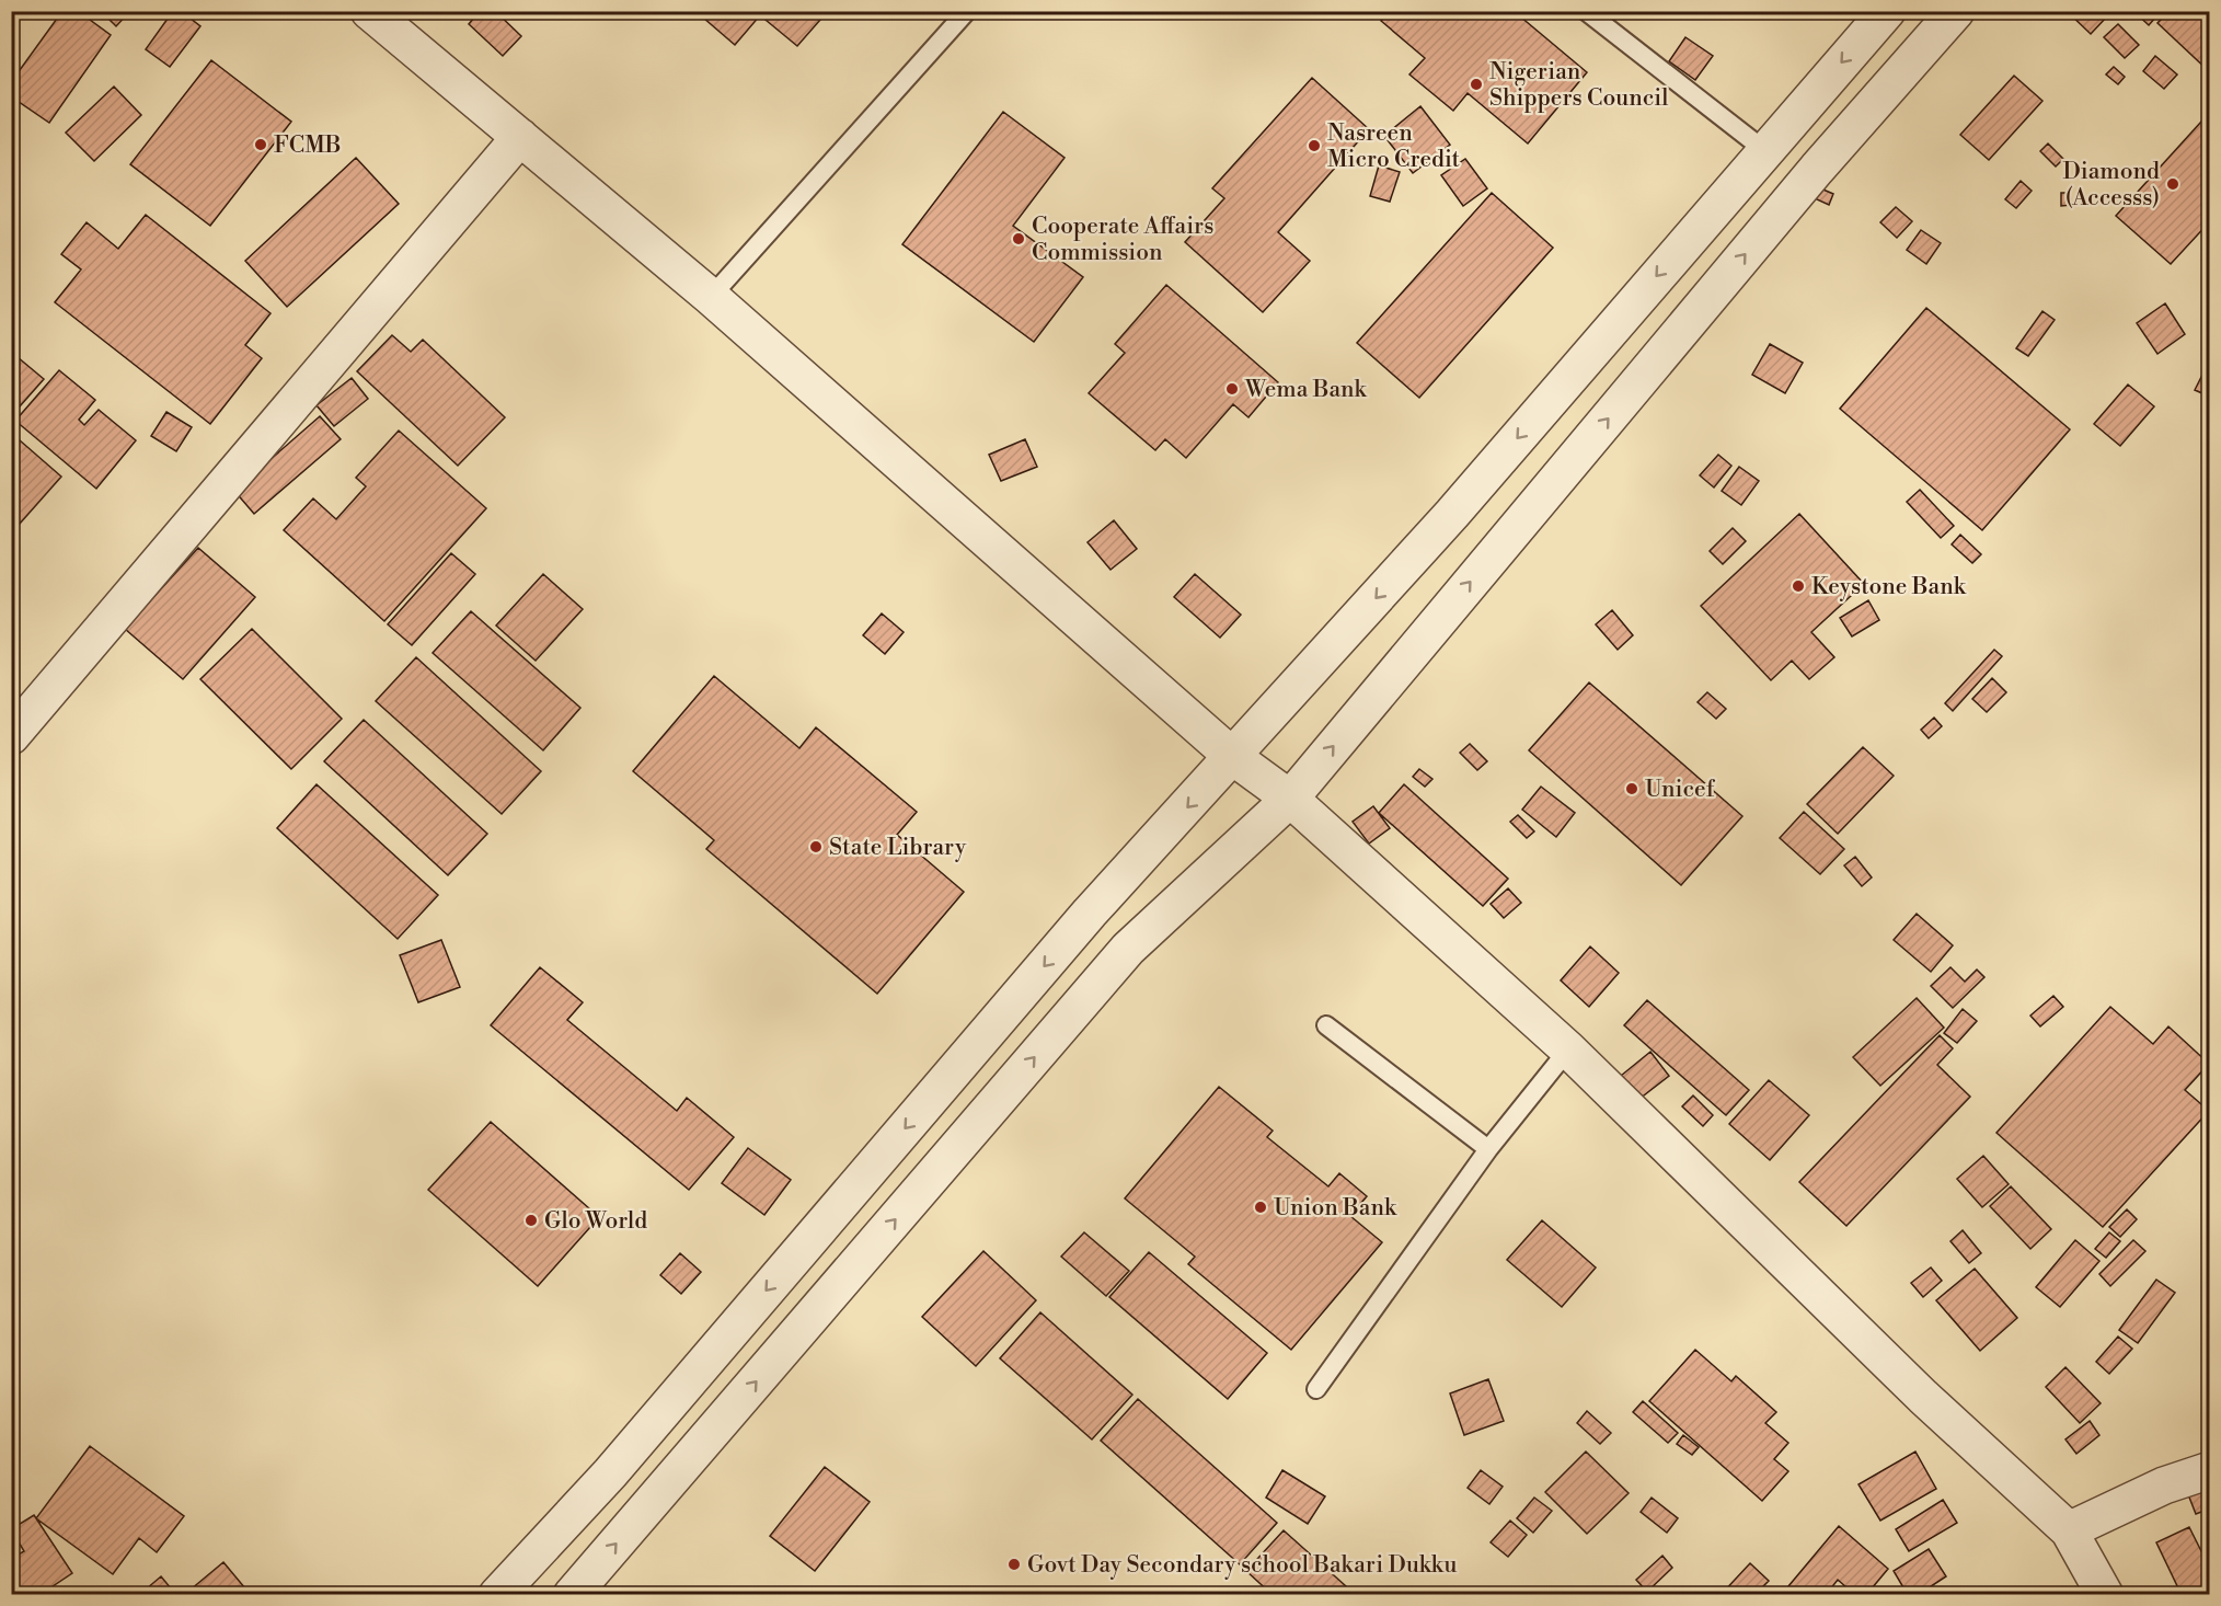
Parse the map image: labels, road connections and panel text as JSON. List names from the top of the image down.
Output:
{
  "places": [
    "Nigerian Shippers Council",
    "FCMB",
    "Nasreen Micro Credit",
    "Diamond (Accesss)",
    "Cooperate Affairs Commission",
    "Wema Bank",
    "Keystone Bank",
    "Unicef",
    "State Library",
    "Union Bank",
    "Glo World",
    "Govt Day Secondary school Bakari Dukku"
  ]
}
